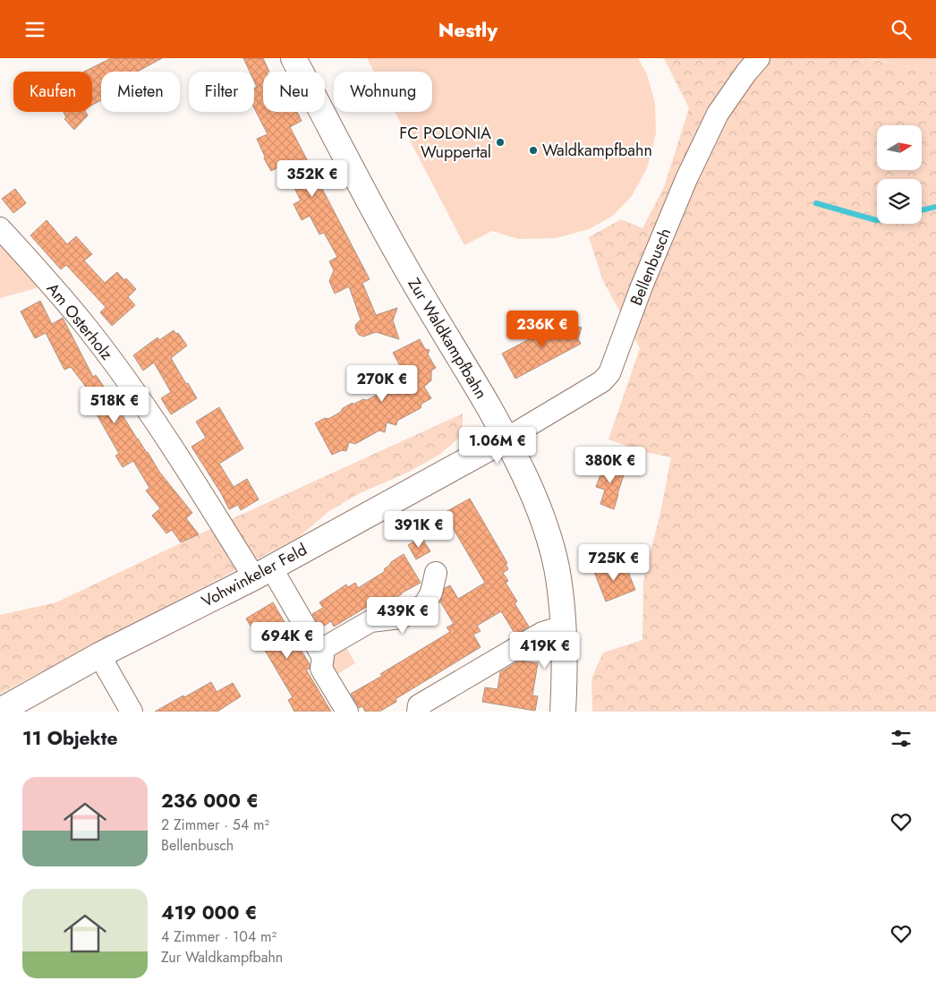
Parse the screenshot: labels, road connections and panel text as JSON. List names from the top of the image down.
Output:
{
  "streets": {
    "main road": ["Zur Waldkampfbahn", "Vohwinkeler Feld"],
    "street": ["Bellenbusch", "Am Osterholz"]
  },
  "crossings": [
    ["Bellenbusch", "Zur Waldkampfbahn"],
    ["Bellenbusch", "Vohwinkeler Feld"],
    ["Am Osterholz", "Vohwinkeler Feld"],
    ["Zur Waldkampfbahn", "Vohwinkeler Feld"]
  ],
  "places": ["FC POLONIA Wuppertal", "Waldkampfbahn"],
  "north": "right",
  "page": {
    "header": "Nestly",
    "chip": [
      "Kaufen",
      "Mieten",
      "Filter",
      "Neu",
      "Wohnung"
    ],
    "price": [
      "352K €",
      "236K €",
      "270K €",
      "518K €",
      "1.06M €",
      "380K €",
      "391K €",
      "725K €",
      "439K €",
      "694K €",
      "419K €"
    ],
    "heading": "11 Objekte",
    "list": [
      {
        "name": "236 000 €",
        "note": "2 Zimmer · 54 m² · Bellenbusch"
      },
      {
        "name": "419 000 €",
        "note": "4 Zimmer · 104 m² · Zur Waldkampfbahn"
      }
    ]
  }
}
